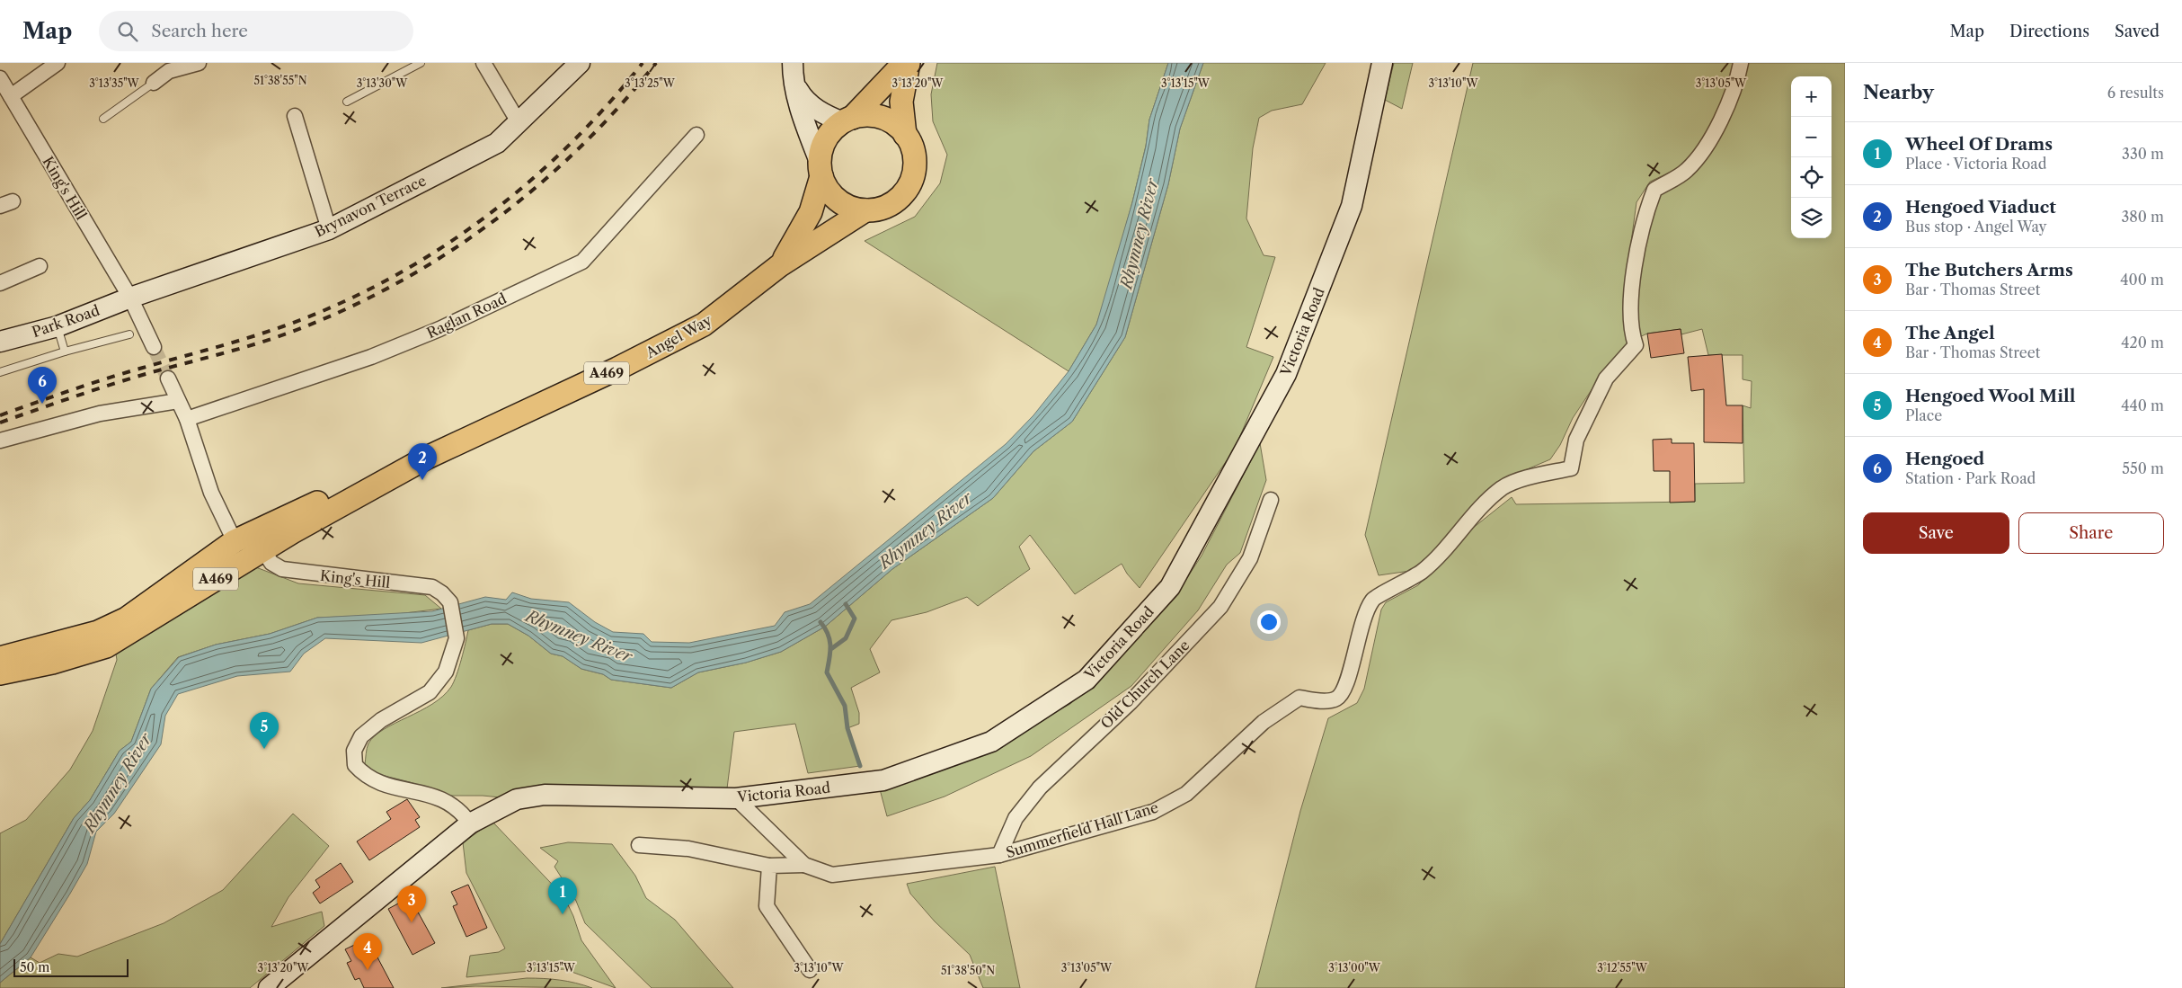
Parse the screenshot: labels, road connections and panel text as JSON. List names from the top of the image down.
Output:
{
  "streets": {
    "main road": [
      "Brynavon Terrace",
      "Park Road",
      "Victoria Road",
      "Angel Way",
      "A469"
    ],
    "street": [
      "King's Hill",
      "Raglan Road",
      "Old Church Lane",
      "Summerfield Hall Lane"
    ]
  },
  "crossings": [
    ["King's Hill", "Brynavon Terrace"],
    ["King's Hill", "Park Road"],
    ["King's Hill", "Victoria Road"],
    ["King's Hill", "A469"],
    ["Brynavon Terrace", "Park Road"],
    ["Victoria Road", "Summerfield Hall Lane"],
    ["Angel Way", "A469"],
    ["Old Church Lane", "Summerfield Hall Lane"]
  ],
  "water": ["Rhymney River"],
  "scale_bar": "50 m",
  "page": {
    "header": "Map",
    "search": "Search here",
    "nav": ["Map", "Directions", "Saved"],
    "heading": ["Nearby", "6 results"],
    "map_buttons": ["+", "−"],
    "list": [
      {
        "mark": "1",
        "name": "Wheel Of Drams",
        "note": "Place · Victoria Road",
        "value": "330 m"
      },
      {
        "mark": "2",
        "name": "Hengoed Viaduct",
        "note": "Bus stop · Angel Way",
        "value": "380 m"
      },
      {
        "mark": "3",
        "name": "The Butchers Arms",
        "note": "Bar · Thomas Street",
        "value": "400 m"
      },
      {
        "mark": "4",
        "name": "The Angel",
        "note": "Bar · Thomas Street",
        "value": "420 m"
      },
      {
        "mark": "5",
        "name": "Hengoed Wool Mill",
        "note": "Place",
        "value": "440 m"
      },
      {
        "mark": "6",
        "name": "Hengoed",
        "note": "Station · Park Road",
        "value": "550 m"
      }
    ],
    "pins": [
      "6",
      "2",
      "5",
      "1",
      "3",
      "4"
    ],
    "buttons": ["Save", "Share"],
    "scale": "50 m"
  },
  "coordinates": [
    "51°38'55\"N",
    "3°13'35\"W",
    "3°13'30\"W",
    "3°13'25\"W",
    "3°13'20\"W",
    "3°13'15\"W",
    "3°13'10\"W",
    "3°13'05\"W",
    "3°13'00\"W",
    "3°12'55\"W",
    "51°38'50\"N"
  ]
}
